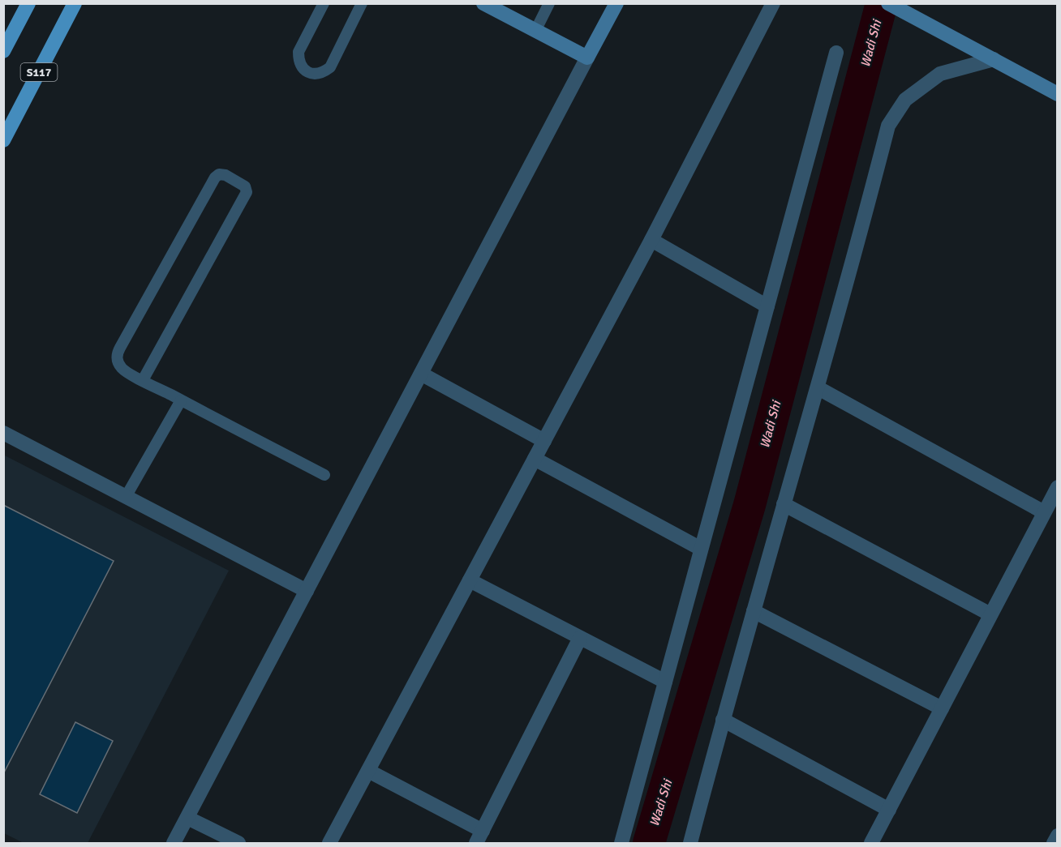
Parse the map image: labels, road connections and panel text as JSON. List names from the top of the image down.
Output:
{
  "streets": {
    "main road": ["S117"]
  },
  "water": ["Wadi Shi"]
}
